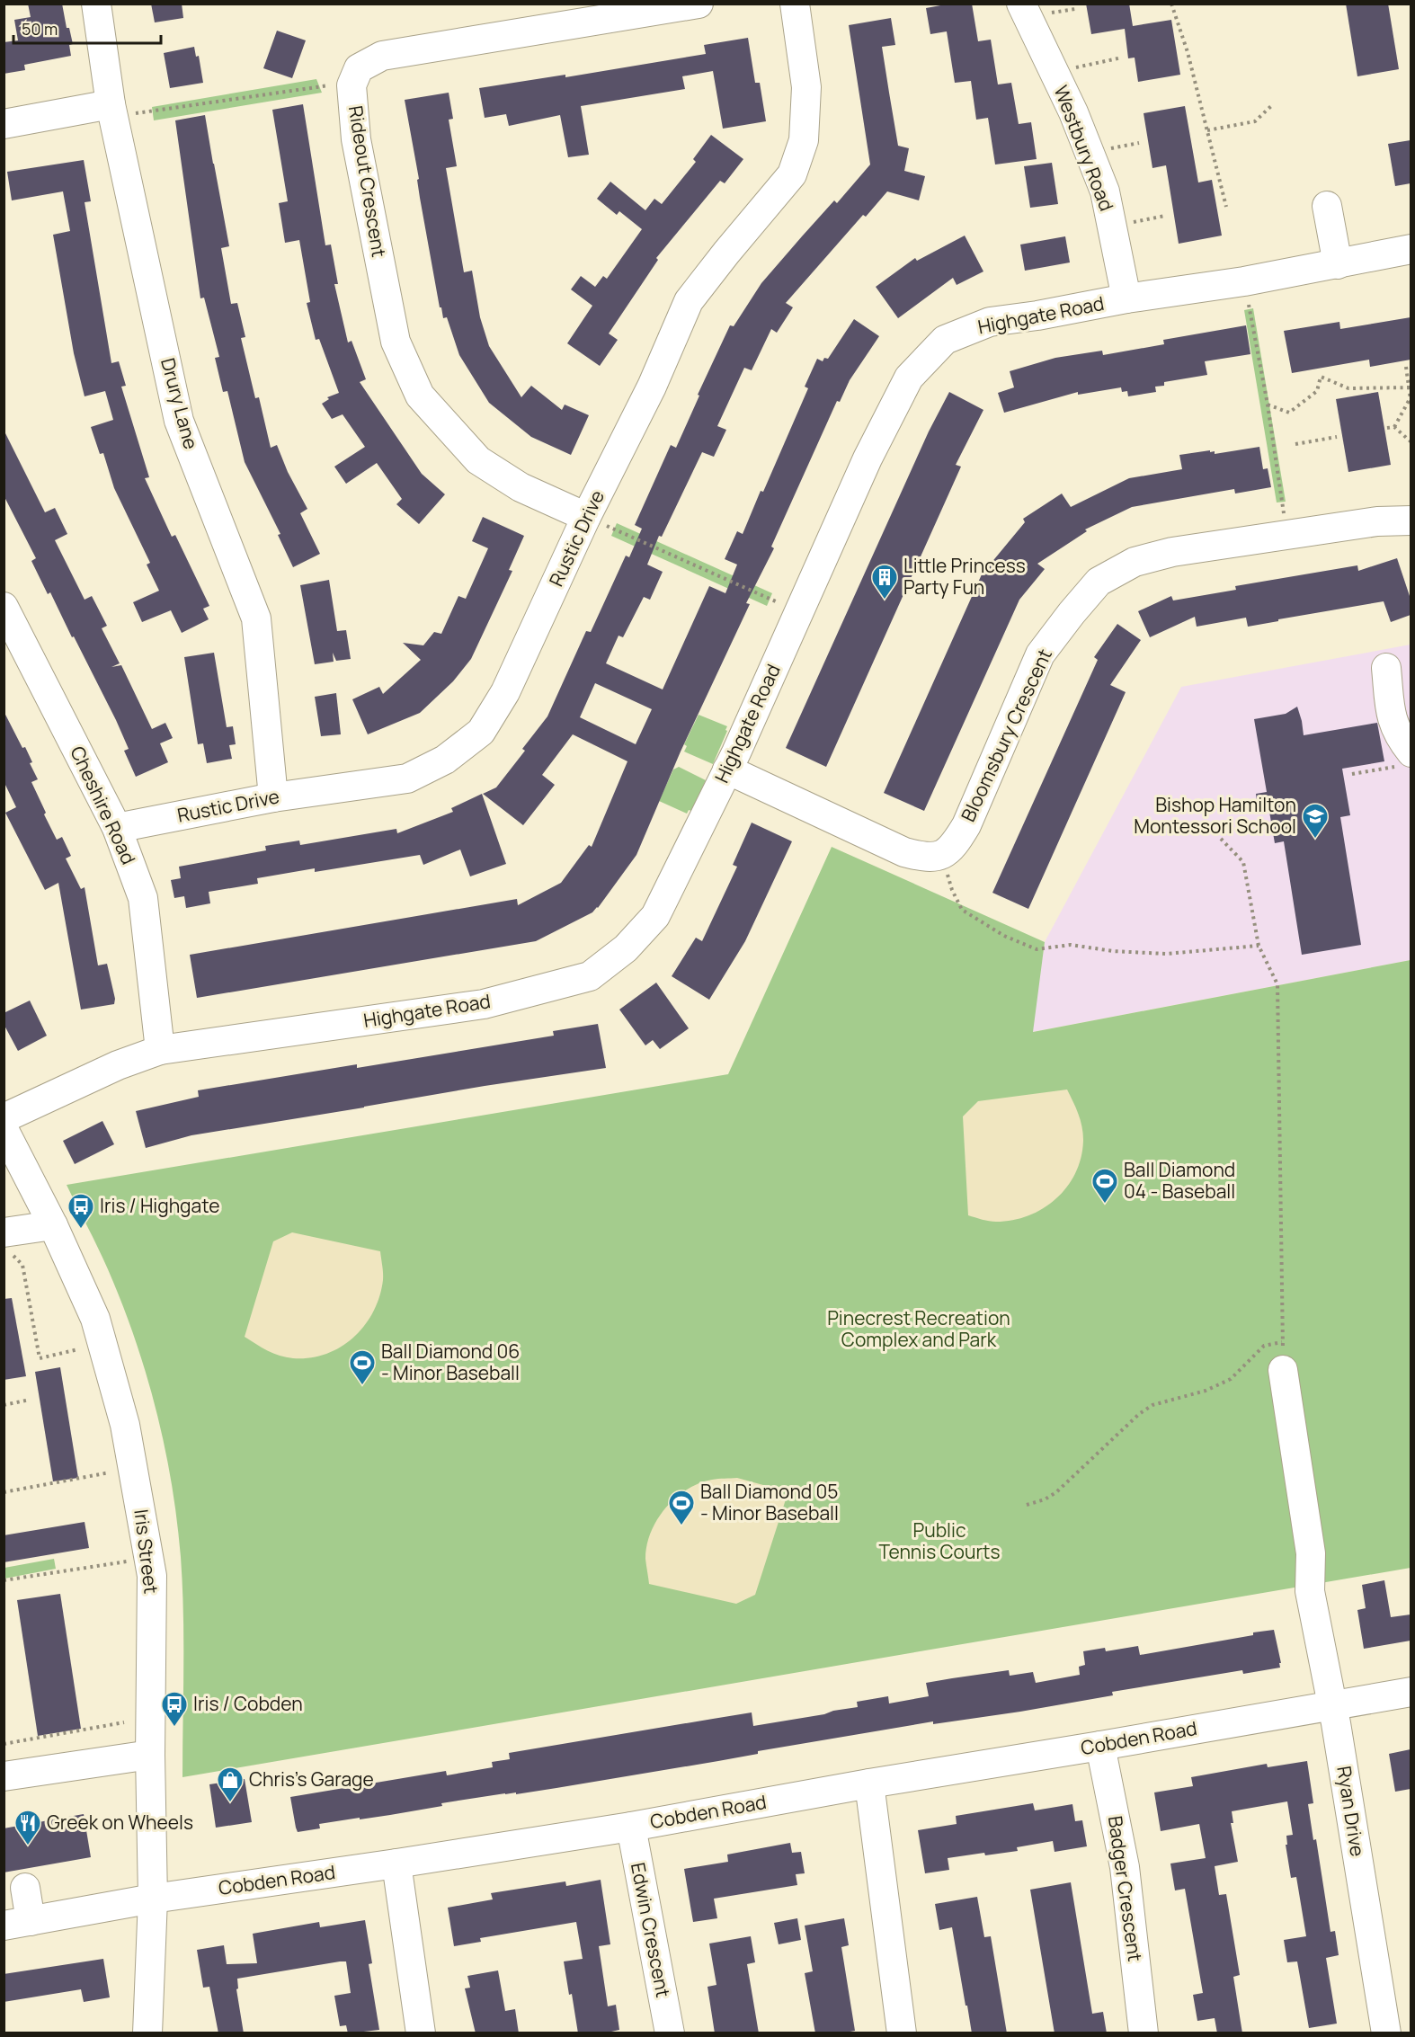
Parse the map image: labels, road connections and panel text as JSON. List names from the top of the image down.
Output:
{
  "streets": {
    "street": [
      "Westbury Road",
      "Rideout Crescent",
      "Highgate Road",
      "Drury Lane",
      "Rustic Drive",
      "Bloomsbury Crescent",
      "Cheshire Road",
      "Iris Street",
      "Cobden Road",
      "Ryan Drive",
      "Badger Crescent",
      "Edwin Crescent"
    ]
  },
  "crossings": [
    ["Westbury Road", "Highgate Road"],
    ["Rideout Crescent", "Rustic Drive"],
    ["Highgate Road", "Bloomsbury Crescent"],
    ["Highgate Road", "Cheshire Road"],
    ["Drury Lane", "Rustic Drive"],
    ["Rustic Drive", "Cheshire Road"],
    ["Iris Street", "Cobden Road"],
    ["Cobden Road", "Ryan Drive"],
    ["Cobden Road", "Badger Crescent"],
    ["Cobden Road", "Edwin Crescent"]
  ],
  "parks": ["Pinecrest Recreation Complex and Park", "Public Tennis Courts"],
  "places": {
    "building": ["Little Princess Party Fun"],
    "school or university": ["Bishop Hamilton Montessori School"],
    "sports": ["Ball Diamond 04 - Baseball", "Ball Diamond 06 - Minor Baseball", "Ball Diamond 05 - Minor Baseball"],
    "bus stop": ["Iris / Highgate", "Iris / Cobden"],
    "shop": ["Chris's Garage"],
    "restaurant": ["Greek on Wheels"]
  },
  "scale_bar": "50 m"
}
